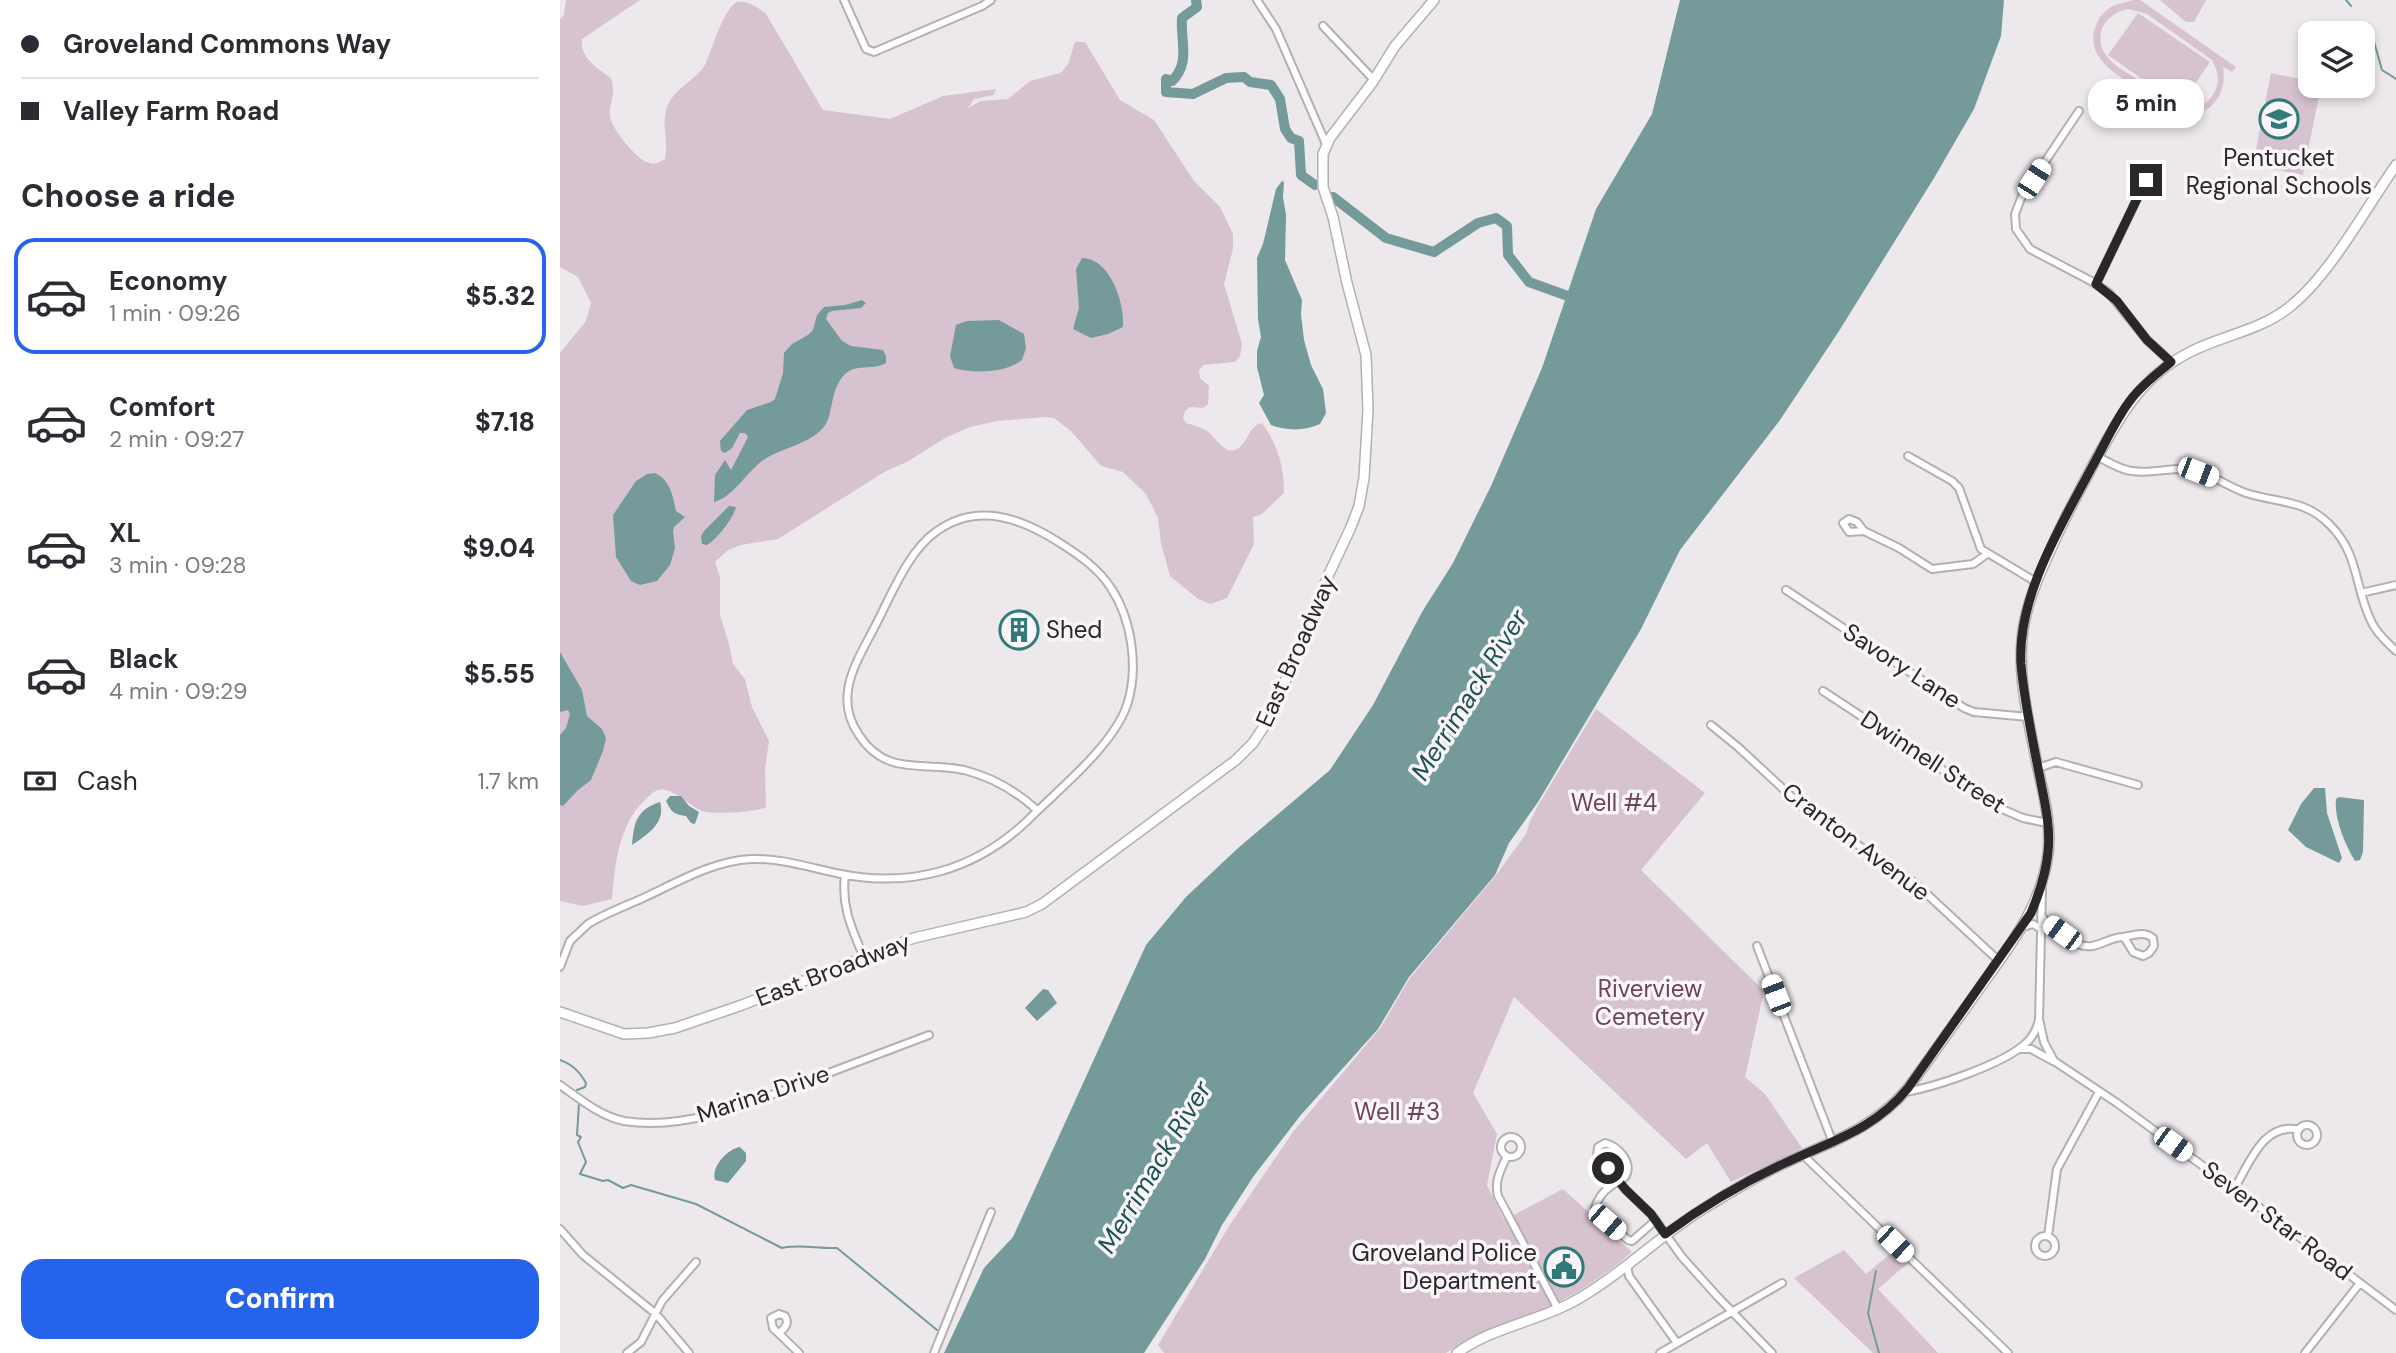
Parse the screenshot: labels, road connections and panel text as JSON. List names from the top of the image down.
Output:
{
  "streets": {
    "main road": ["East Broadway"],
    "street": [
      "Savory Lane",
      "Dwinnell Street",
      "Cranton Avenue",
      "Marina Drive",
      "Seven Star Road"
    ]
  },
  "water": ["Merrimack River"],
  "parks": ["Well #4", "Riverview Cemetery", "Well #3"],
  "places": {
    "school or university": ["Pentucket Regional Schools"],
    "building": ["Shed"],
    "public building": ["Groveland Police Department"]
  },
  "page": {
    "banner": ["Groveland Commons Way", "Valley Farm Road"],
    "bubble": "5 min",
    "heading": "Choose a ride",
    "list": [
      {
        "name": "Economy",
        "note": "1 min · 09:26",
        "value": "$5.32"
      },
      {
        "name": "Comfort",
        "note": "2 min · 09:27",
        "value": "$7.18"
      },
      {
        "name": "XL",
        "note": "3 min · 09:28",
        "value": "$9.04"
      },
      {
        "name": "Black",
        "note": "4 min · 09:29",
        "value": "$5.55"
      }
    ],
    "pay": ["Cash", "1.7 km"],
    "buttons": "Confirm"
  }
}
